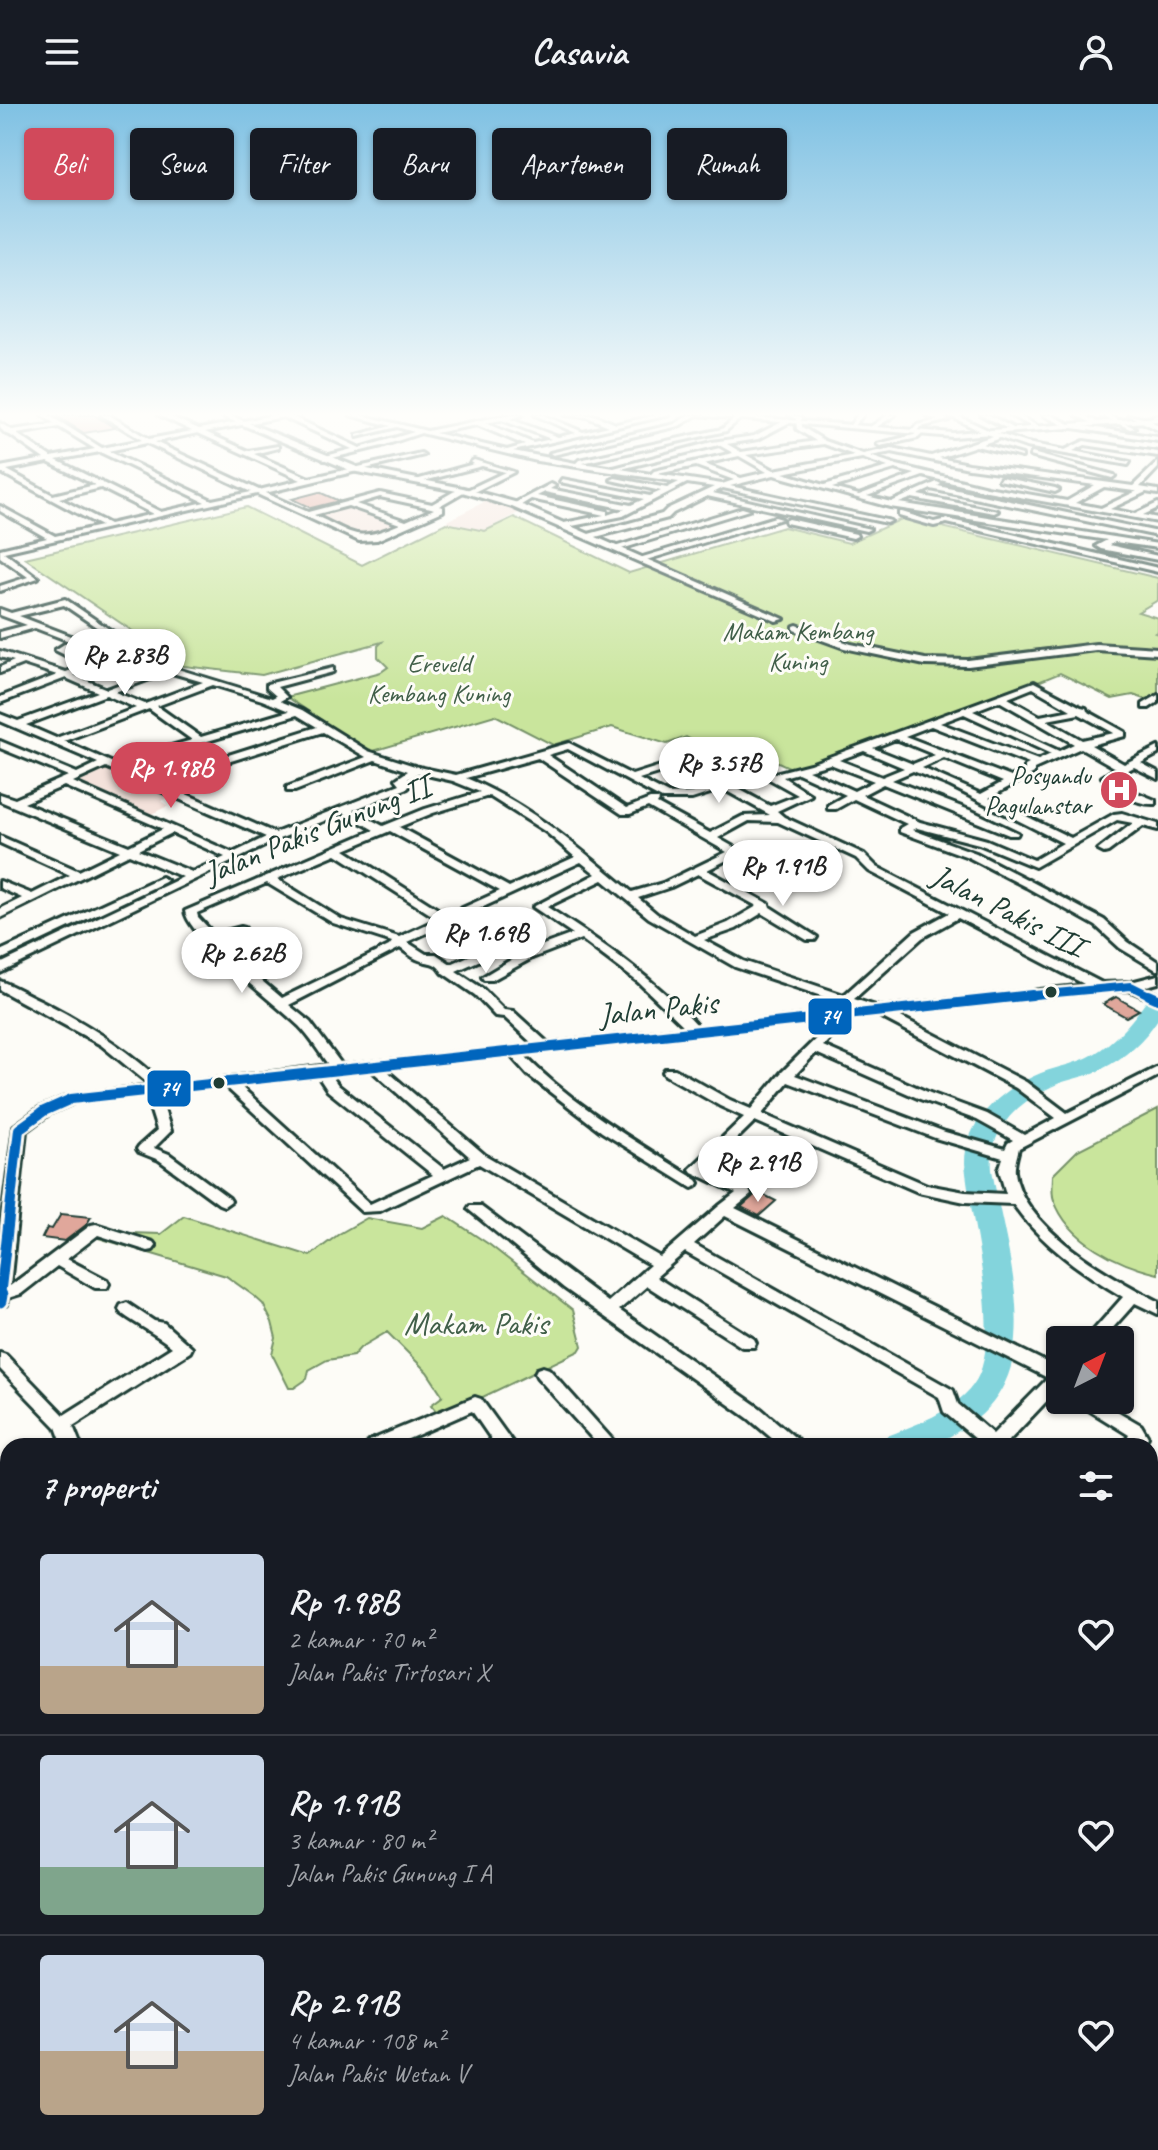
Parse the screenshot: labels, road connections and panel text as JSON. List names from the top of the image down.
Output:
{
  "streets": {
    "street": ["Jalan Pakis Gunung II", "Jalan Pakis III", "Jalan Pakis"]
  },
  "crossings": [
    ["Jalan Pakis Gunung II", "Jalan Pakis"],
    ["Jalan Pakis III", "Jalan Pakis"]
  ],
  "parks": ["Makam Kembang Kuning", "Ereveld Kembang Kuning", "Makam Pakis"],
  "places": {
    "hospital": ["Posyandu Pagulanstar"]
  },
  "lines": ["transit line 74"],
  "north": "top right",
  "page": {
    "header": "Casavia",
    "chip": [
      "Beli",
      "Sewa",
      "Filter",
      "Baru",
      "Apartemen",
      "Rumah"
    ],
    "price": [
      "Rp 2.83B",
      "Rp 3.57B",
      "Rp 1.98B",
      "Rp 1.91B",
      "Rp 1.69B",
      "Rp 2.62B",
      "Rp 2.91B"
    ],
    "heading": "7 properti",
    "list": [
      {
        "name": "Rp 1.98B",
        "note": "2 kamar · 70 m² · Jalan Pakis Tirtosari X"
      },
      {
        "name": "Rp 1.91B",
        "note": "3 kamar · 80 m² · Jalan Pakis Gunung I A"
      },
      {
        "name": "Rp 2.91B",
        "note": "4 kamar · 108 m² · Jalan Pakis Wetan V"
      }
    ]
  }
}
